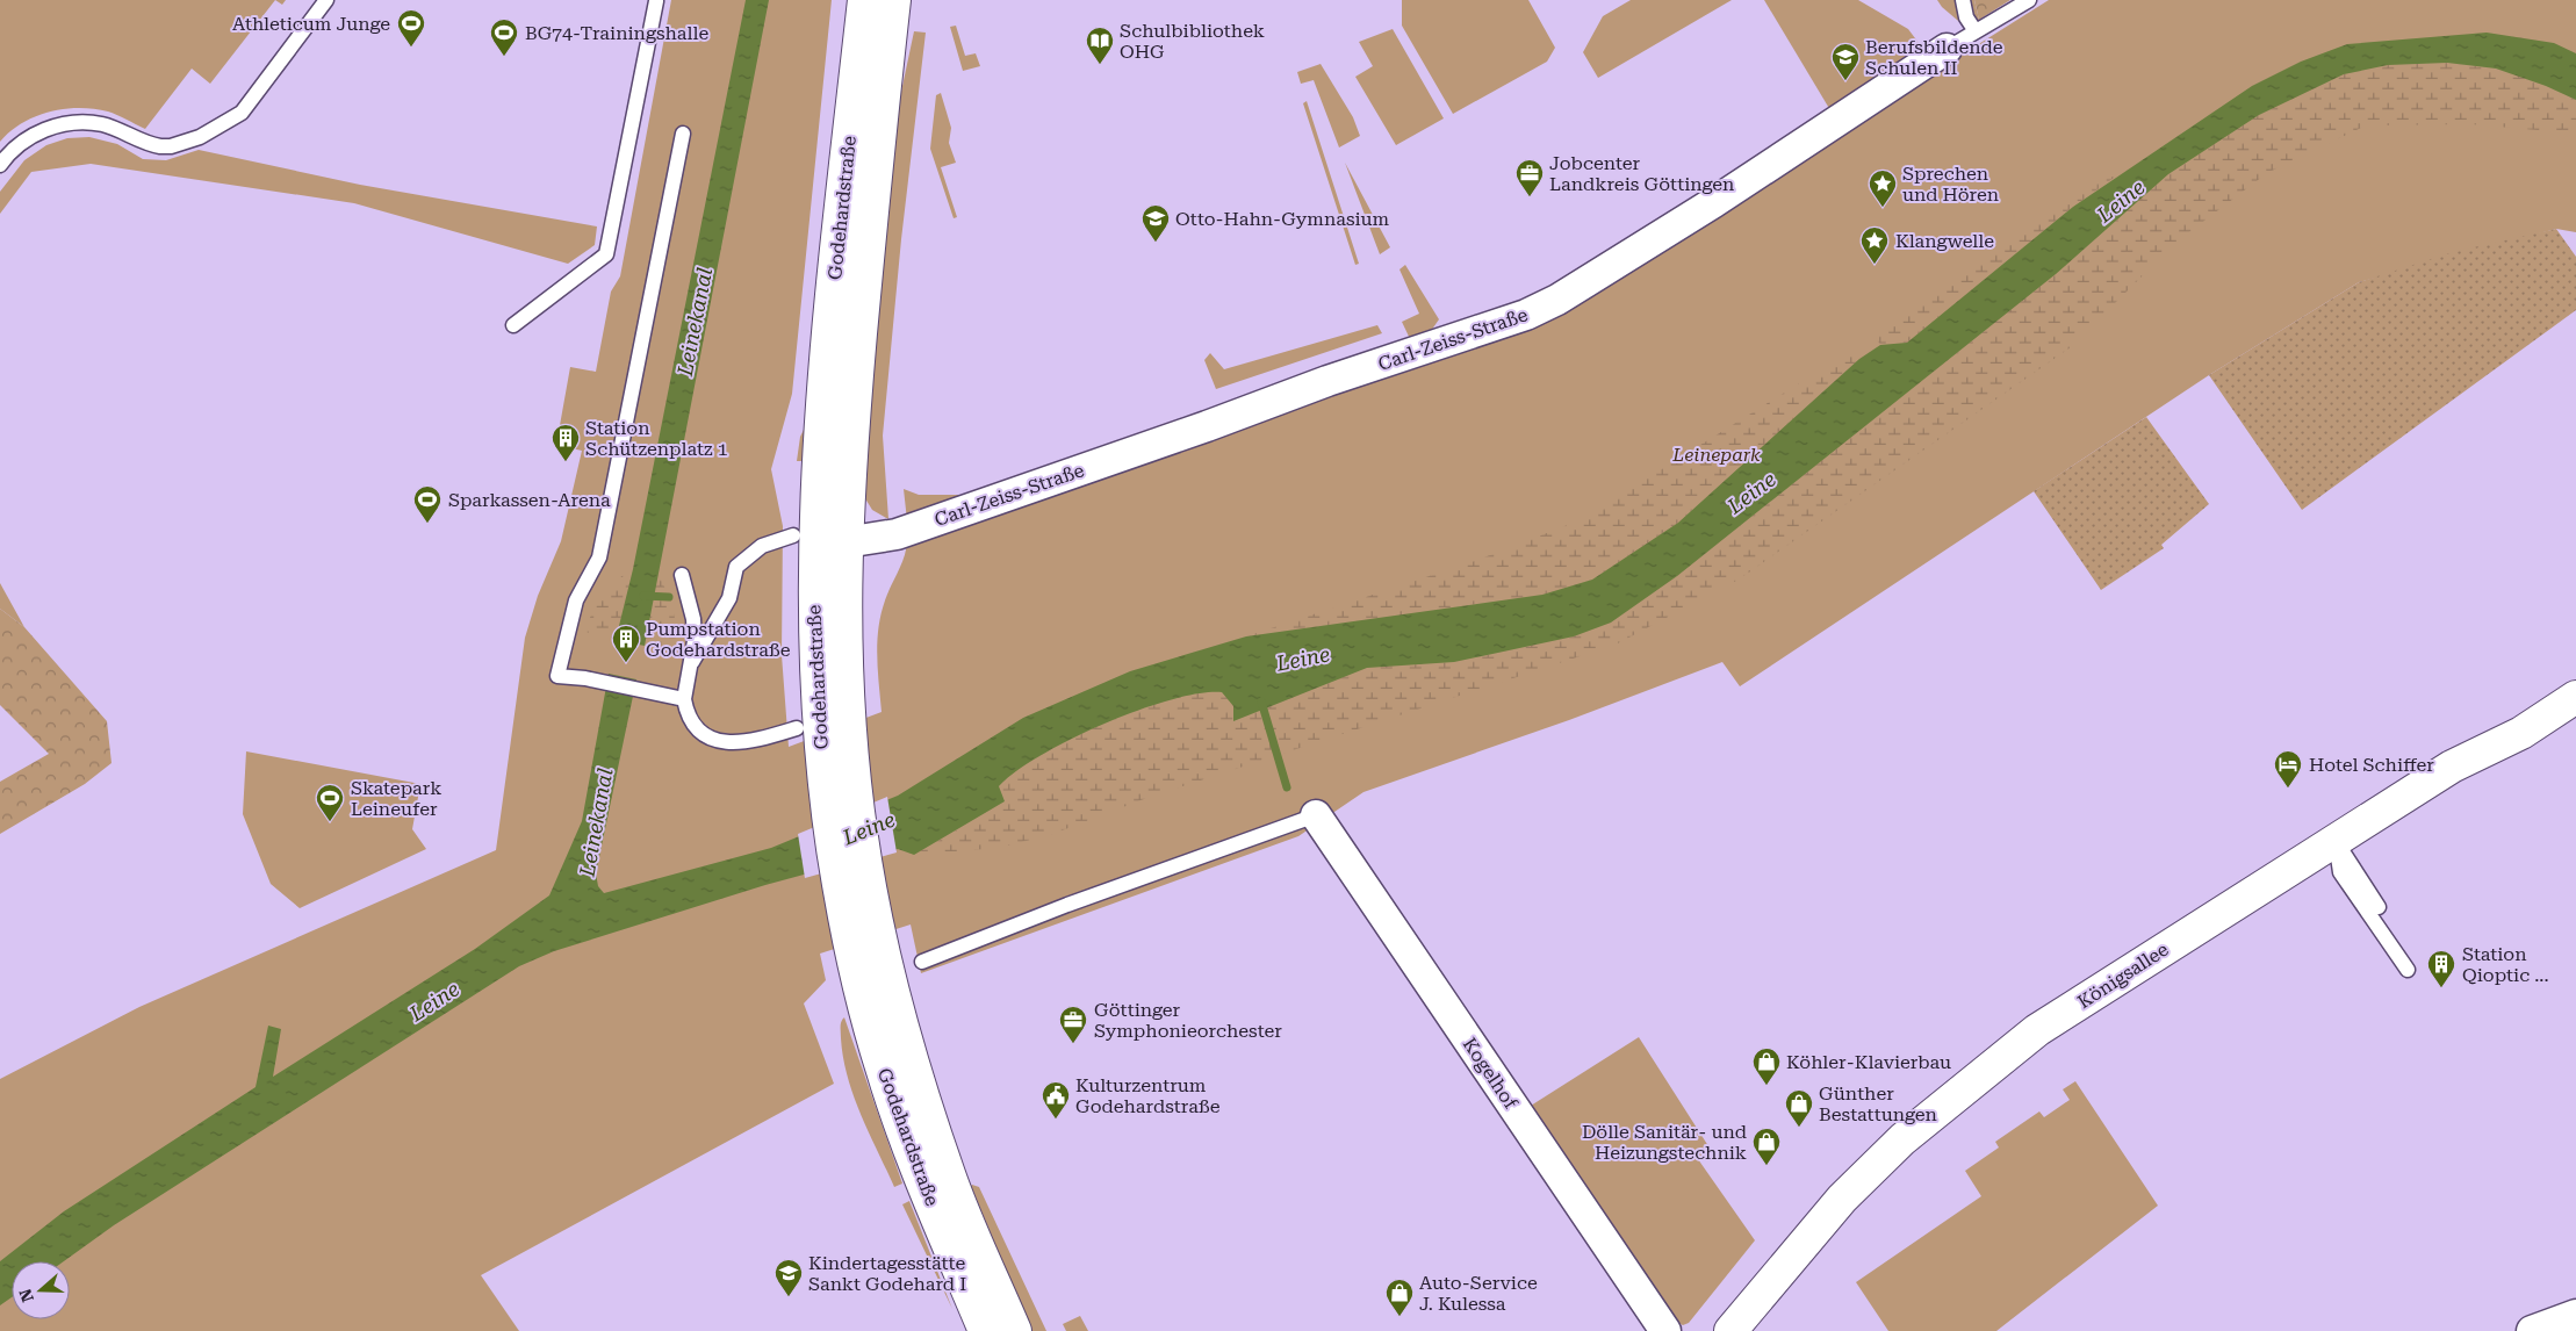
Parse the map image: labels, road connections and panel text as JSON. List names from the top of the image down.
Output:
{
  "streets": {
    "street": [
      "Godehardstraße",
      "Carl-Zeiss-Straße",
      "Königsallee",
      "Kogelhof"
    ]
  },
  "crossings": [
    ["Godehardstraße", "Carl-Zeiss-Straße"]
  ],
  "water": ["Leine", "Leinekanal"],
  "parks": ["Leinepark"],
  "places": {
    "sports": [
      "Athleticum Junge",
      "BG74-Trainingshalle",
      "Sparkassen-Arena",
      "Skatepark Leineufer"
    ],
    "library": ["Schulbibliothek OHG"],
    "school or university": ["Berufsbildende Schulen II", "Otto-Hahn-Gymnasium", "Kindertagesstätte Sankt Godehard I"],
    "office": ["Jobcenter Landkreis Göttingen", "Göttinger Symphonieorchester"],
    "place": ["Sprechen und Hören", "Klangwelle"],
    "building": ["Station Schützenplatz 1", "Pumpstation Godehardstraße", "Station Qioptic ..."],
    "hotel": ["Hotel Schiffer"],
    "shop": [
      "Köhler-Klavierbau",
      "Günther Bestattungen",
      "Dölle Sanitär- und Heizungstechnik",
      "Auto-Service J. Kulessa"
    ],
    "public building": ["Kulturzentrum Godehardstraße"]
  },
  "north": "left"
}
